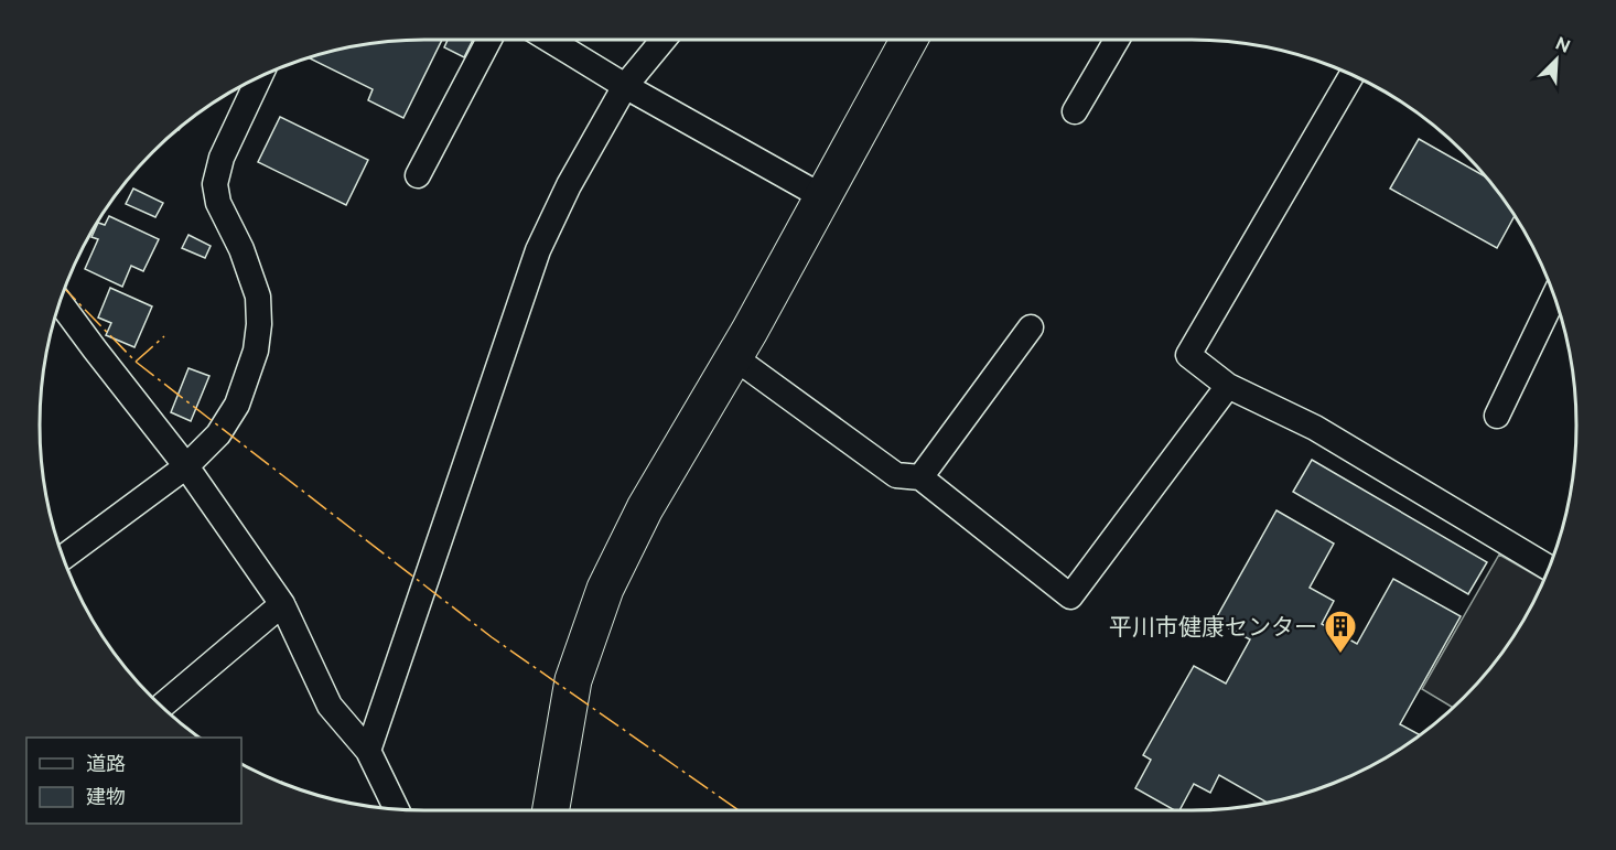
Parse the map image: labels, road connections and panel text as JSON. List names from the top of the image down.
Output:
{
  "places": {
    "building": ["平川市健康センター"]
  },
  "legend": ["道路", "建物"],
  "north": "top right"
}
